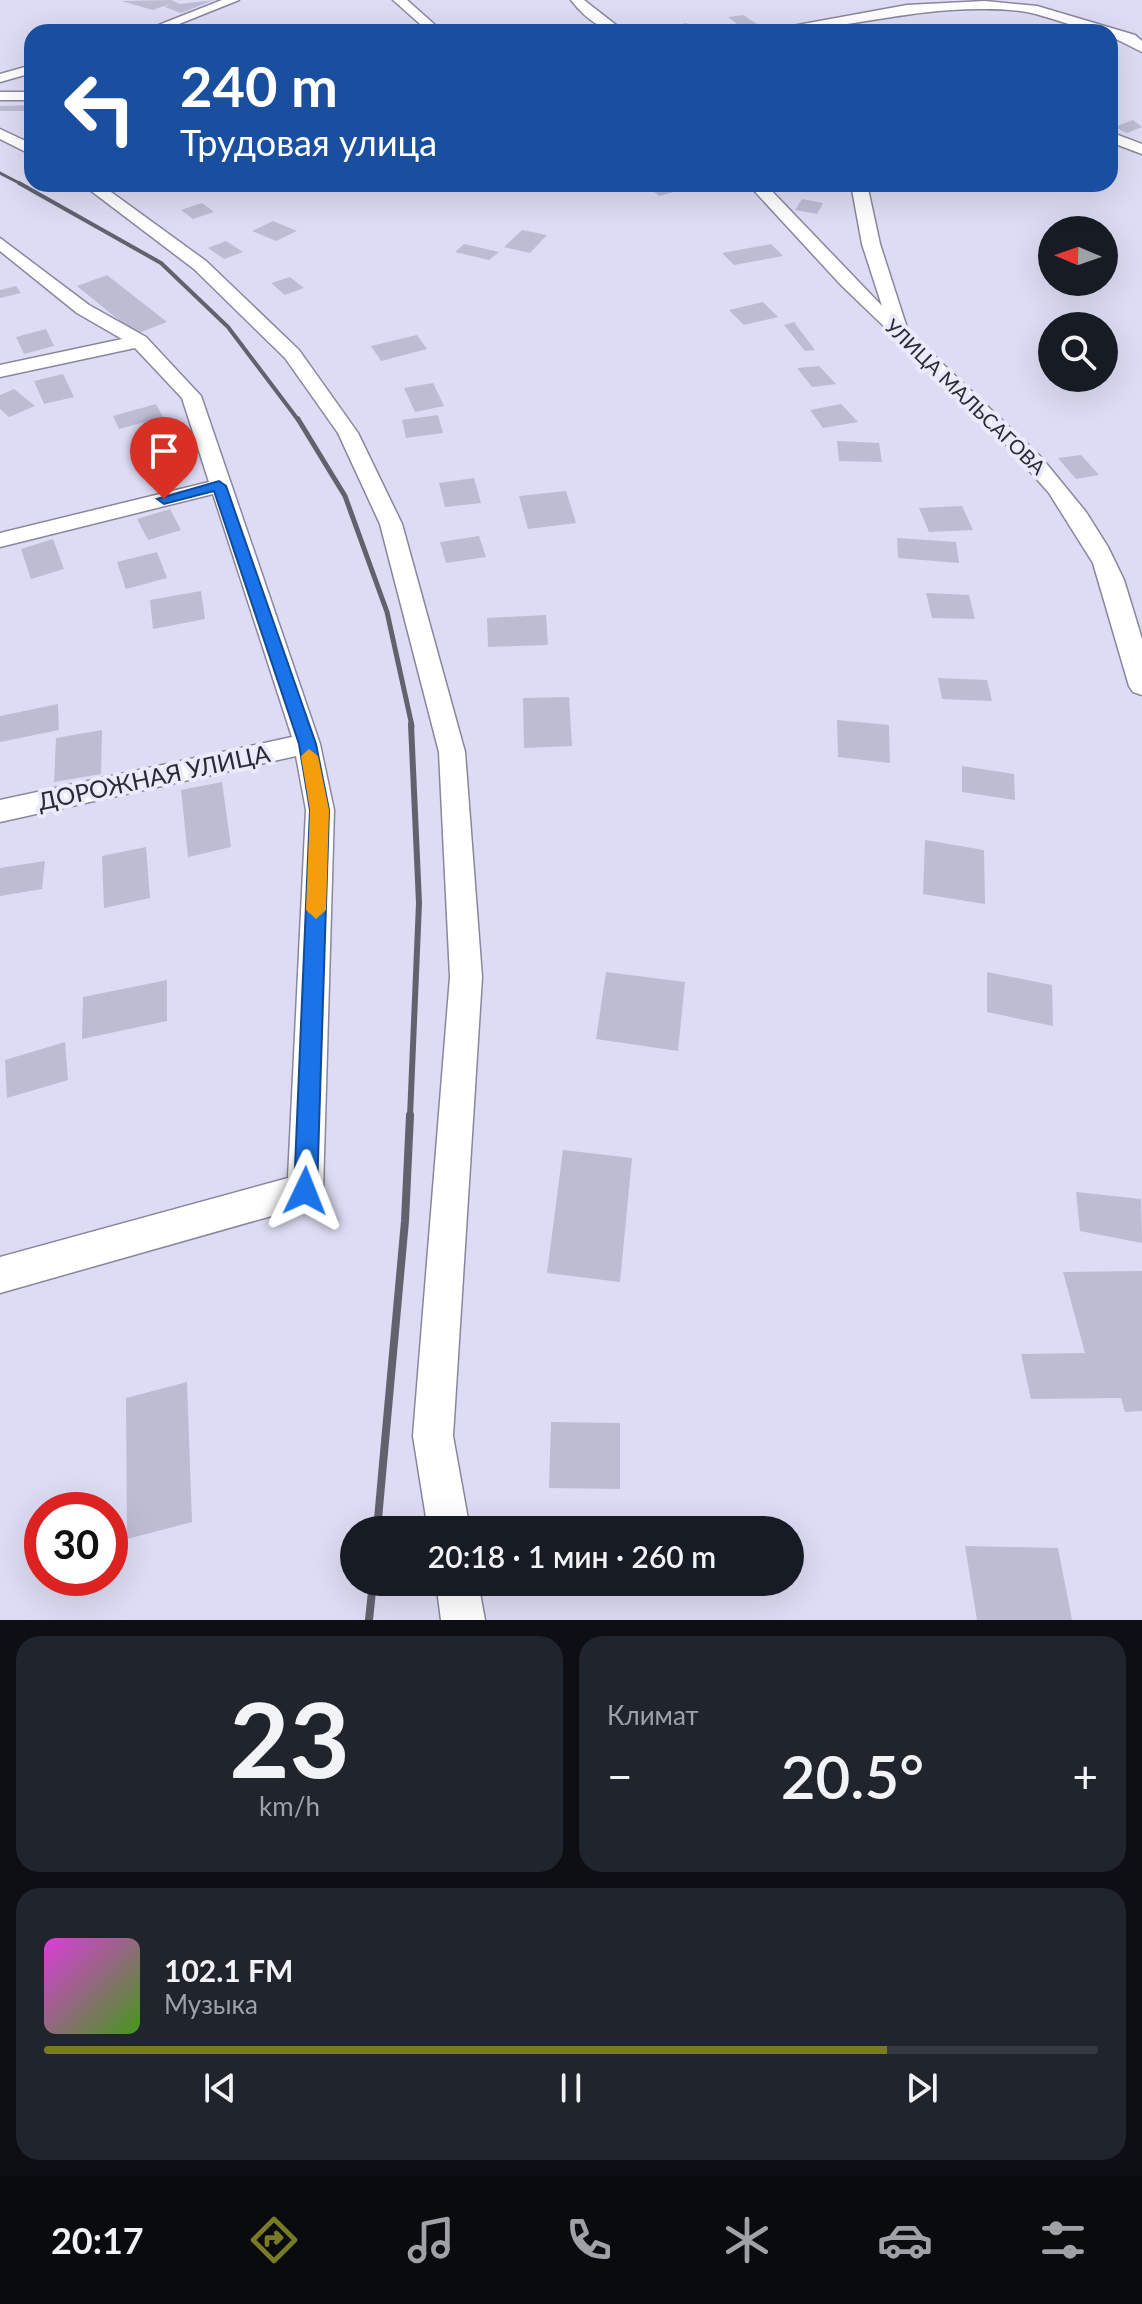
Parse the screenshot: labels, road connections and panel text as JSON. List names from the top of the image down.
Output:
{
  "streets": {
    "street": ["УЛИЦА МАЛЬСАГОВА", "ДОРОЖНАЯ УЛИЦА"]
  },
  "north": "left",
  "page": {
    "turn": ["240 m", "Трудовая улица"],
    "limit": "30",
    "trip": "20:18 · 1 мин · 260 m",
    "tile": [
      ["23", "km/h"],
      "Климат"
    ],
    "heat": ["−", "20.5°", "+"],
    "song": ["102.1 FM", "Музыка"],
    "tabs": "20:17"
  }
}
